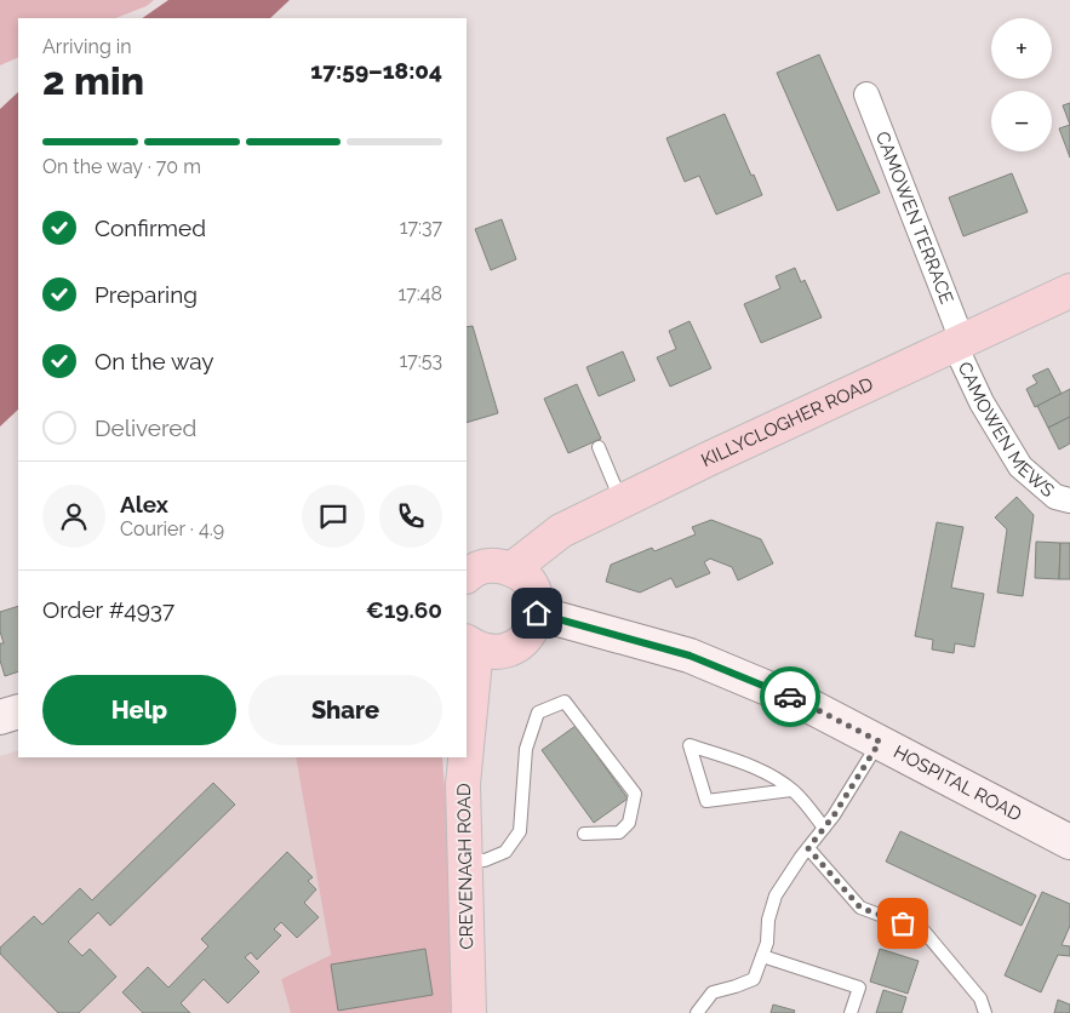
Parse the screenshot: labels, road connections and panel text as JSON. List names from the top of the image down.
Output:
{
  "streets": {
    "highway": ["KILLYCLOGHER ROAD", "CREVENAGH ROAD"],
    "main road": ["HOSPITAL ROAD"],
    "street": ["CAMOWEN TERRACE", "CAMOWEN MEWS"]
  },
  "crossings": [
    ["CAMOWEN TERRACE", "KILLYCLOGHER ROAD"],
    ["CAMOWEN TERRACE", "CAMOWEN MEWS"],
    ["KILLYCLOGHER ROAD", "CAMOWEN MEWS"]
  ],
  "page": {
    "map_buttons": ["+", "−"],
    "heading": ["2 min", "Arriving in", "17:59–18:04"],
    "panel": [
      "Alex",
      "Courier · 4.9",
      "Order #4937",
      "€19.60"
    ],
    "bar": "On the way · 70 m",
    "list": [
      ["Confirmed", "17:37"],
      ["Preparing", "17:48"],
      ["On the way", "17:53"],
      "Delivered"
    ],
    "buttons": ["Help", "Share"]
  }
}
